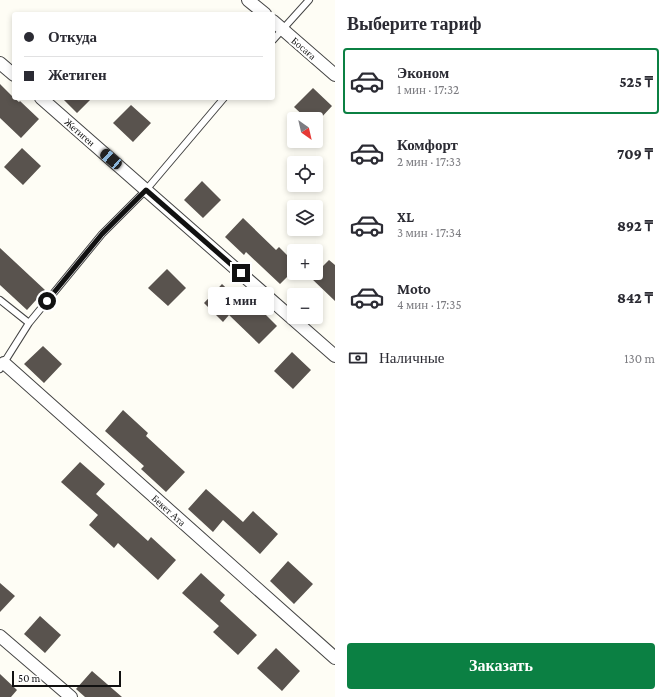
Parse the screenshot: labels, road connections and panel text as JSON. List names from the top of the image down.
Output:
{
  "streets": {
    "street": ["Босаға", "Жетиген", "Бекет Ата"]
  },
  "scale_bar": "50 m",
  "north": "bottom right",
  "page": {
    "heading": "Выберите тариф",
    "banner": ["Откуда", "Жетиген"],
    "list": [
      {
        "name": "Эконом",
        "note": "1 мин · 17:32",
        "value": "525 ₸"
      },
      {
        "name": "Комфорт",
        "note": "2 мин · 17:33",
        "value": "709 ₸"
      },
      {
        "name": "XL",
        "note": "3 мин · 17:34",
        "value": "892 ₸"
      },
      {
        "name": "Moto",
        "note": "4 мин · 17:35",
        "value": "842 ₸"
      }
    ],
    "map_buttons": ["+", "−"],
    "bubble": "1 мин",
    "pay": ["Наличные", "130 m"],
    "buttons": "Заказать",
    "scale": "50 m"
  }
}
